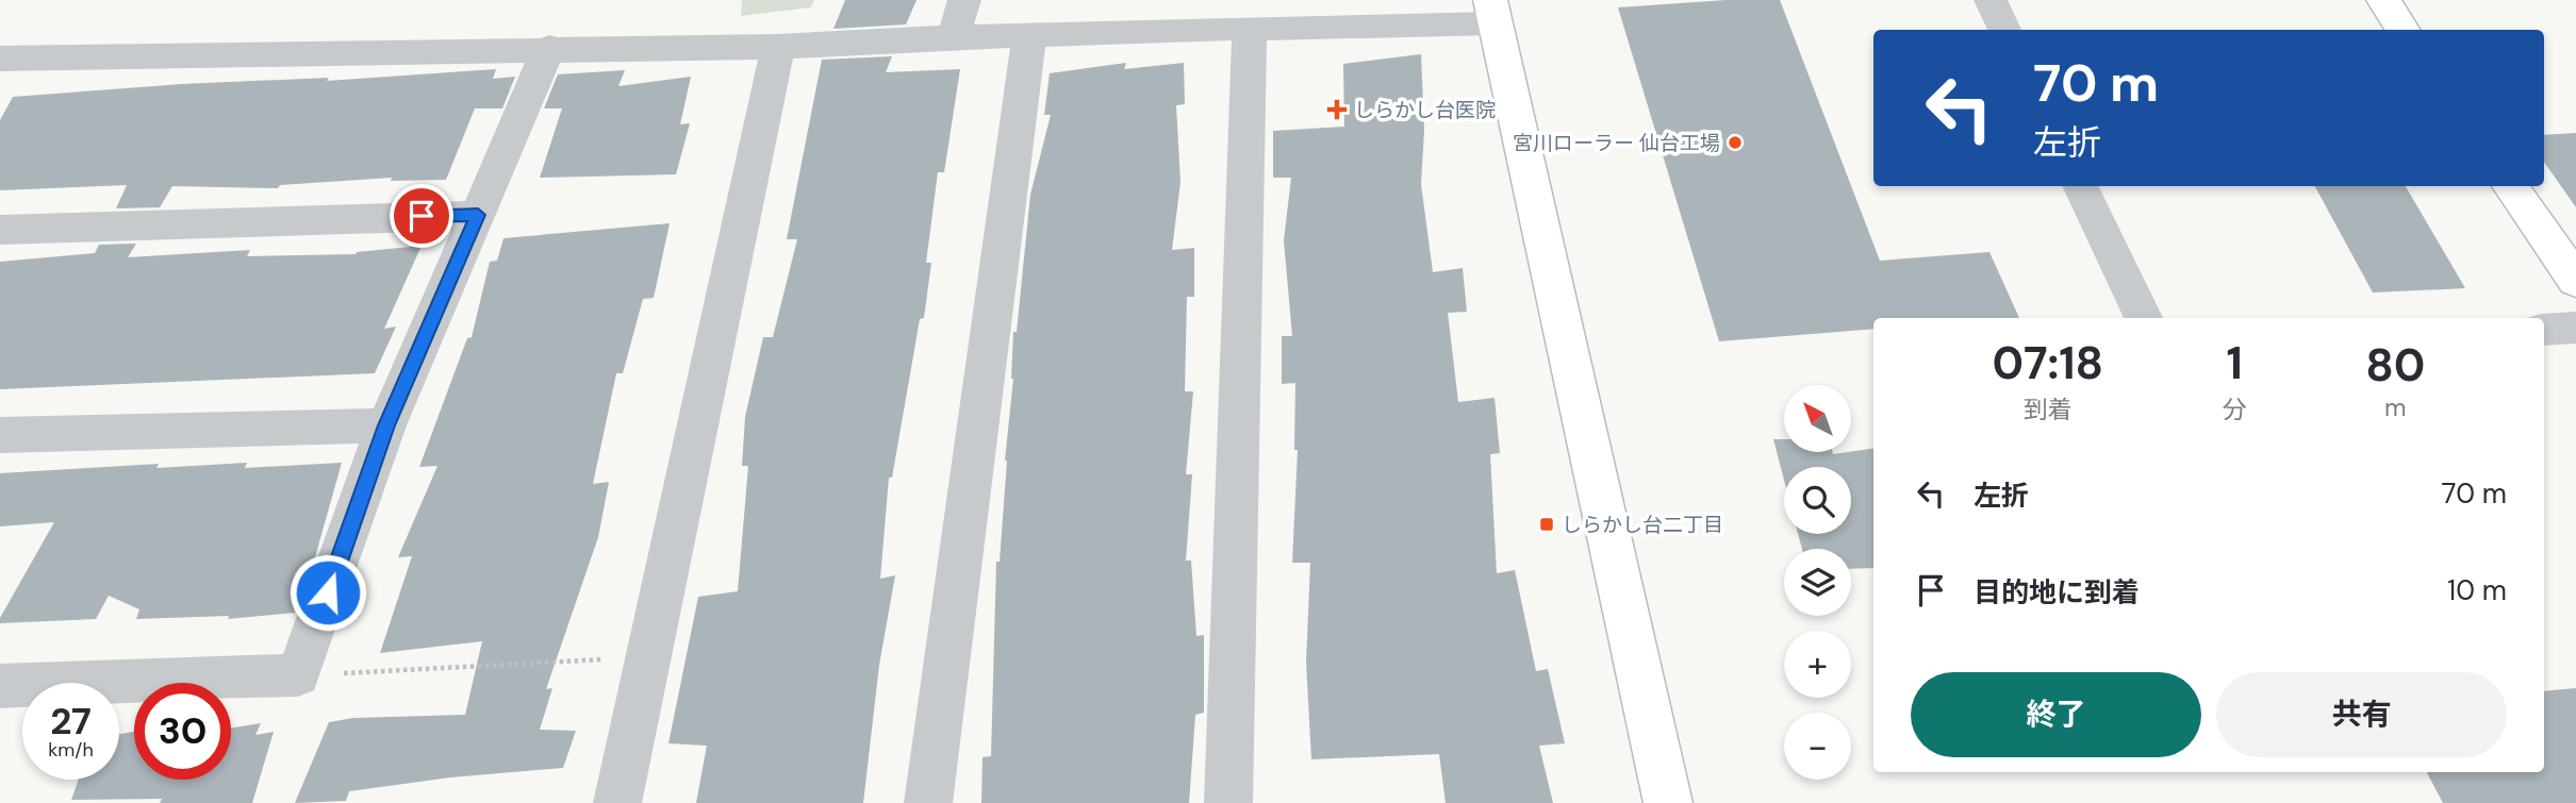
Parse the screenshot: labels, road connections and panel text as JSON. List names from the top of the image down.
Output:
{
  "places": {
    "health": ["しらかし台医院"],
    "other": ["宮川ローラー 仙台工場"],
    "transit": ["しらかし台二丁目"]
  },
  "north": "top left",
  "page": {
    "turn": ["70 m", "左折"],
    "eta": [
      "07:18",
      "到着",
      "1",
      "分",
      "80",
      "m"
    ],
    "map_buttons": ["+", "−"],
    "list": [
      {
        "name": "左折",
        "value": "70 m"
      },
      {
        "name": "目的地に到着",
        "value": "10 m"
      }
    ],
    "buttons": ["終了", "共有"],
    "speed": "27 km/h",
    "limit": "30"
  }
}
